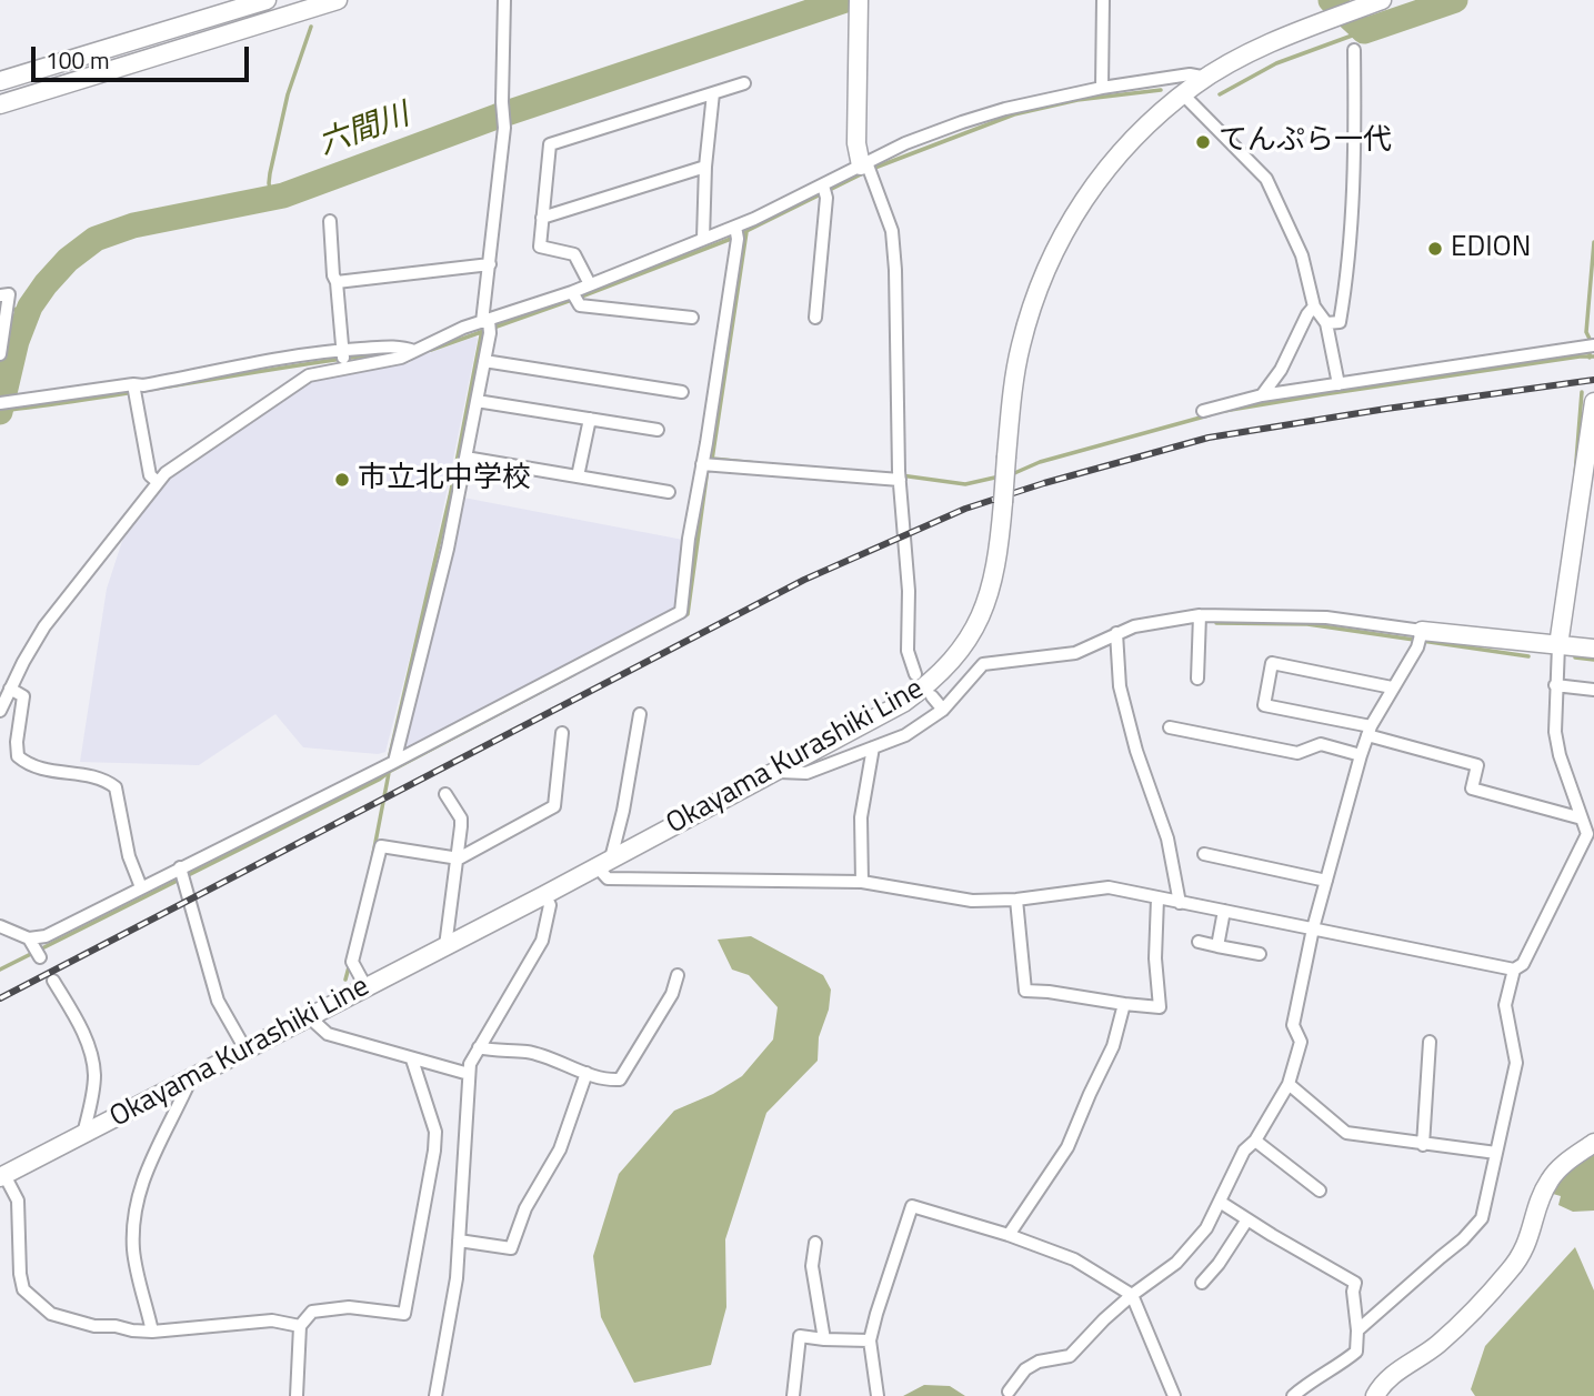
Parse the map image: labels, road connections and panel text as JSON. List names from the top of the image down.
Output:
{
  "streets": {
    "main road": ["Okayama Kurashiki Line"]
  },
  "water": ["六間川"],
  "places": ["てんぷら一代", "EDION", "市立北中学校"],
  "scale_bar": "100 m"
}
